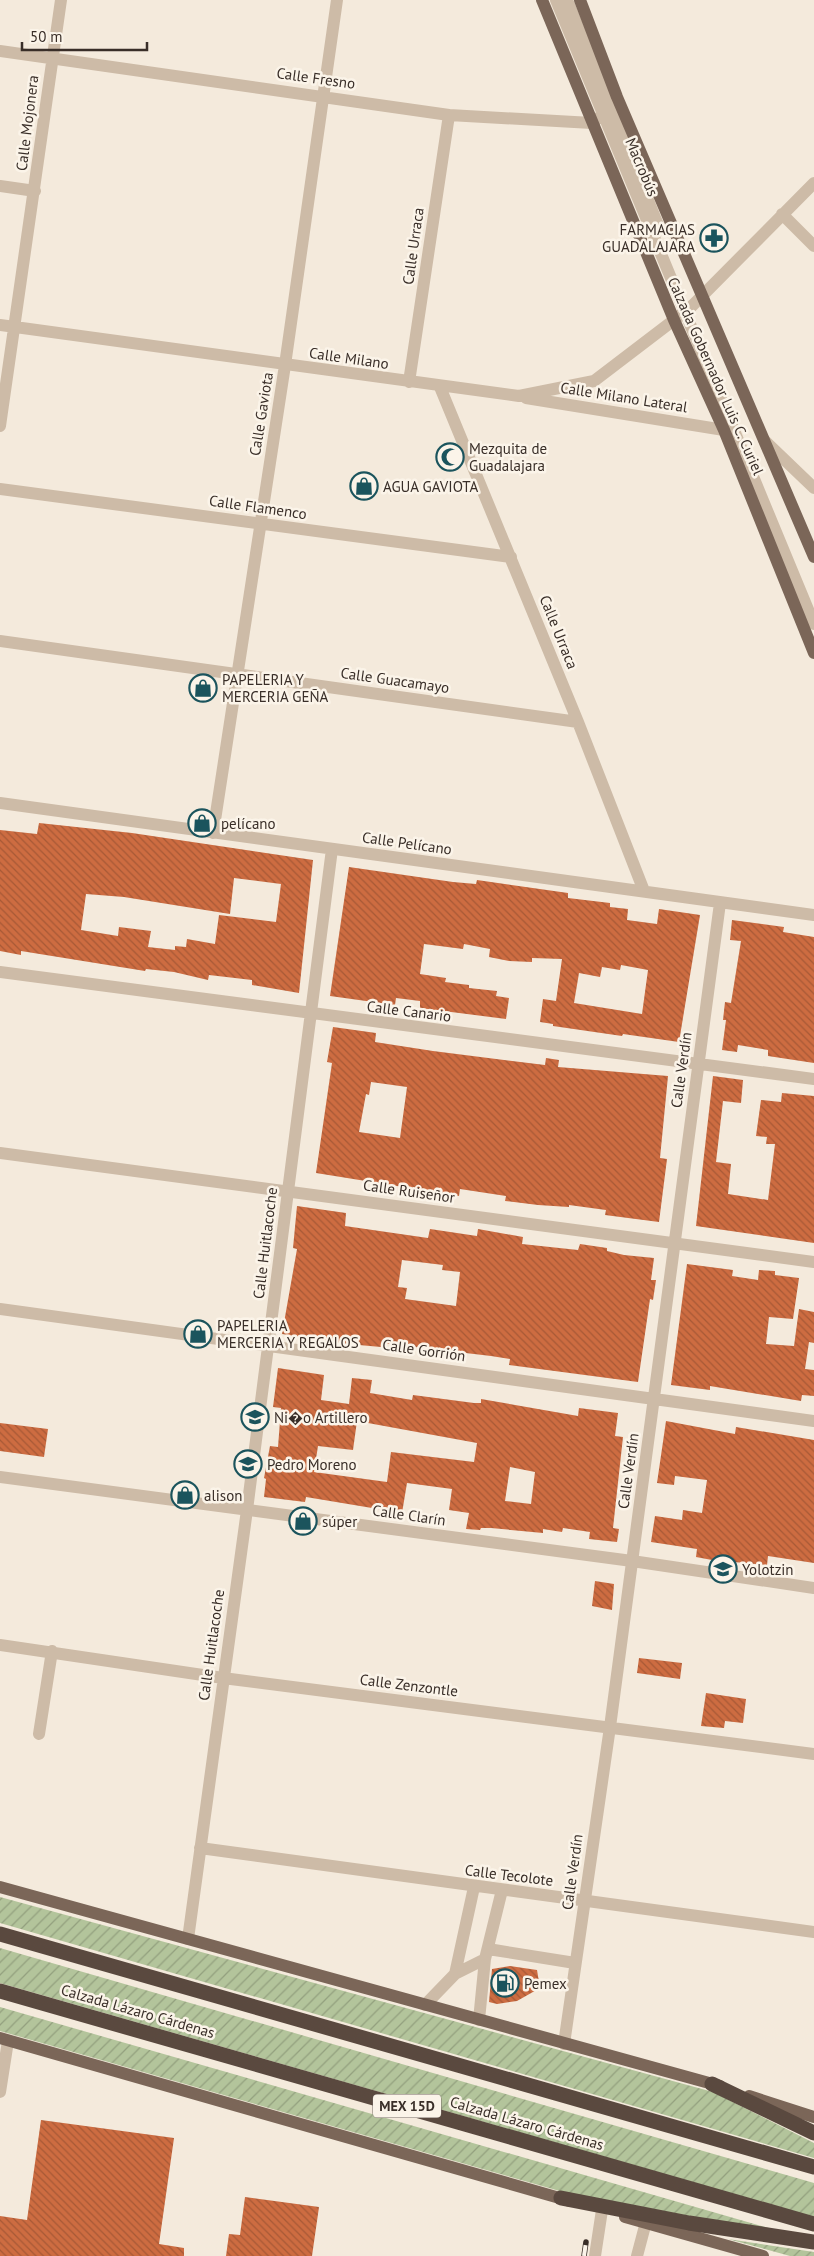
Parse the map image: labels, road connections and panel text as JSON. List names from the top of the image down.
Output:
{
  "streets": {
    "highway": ["Calzada Lázaro Cárdenas", "MEX 15D"],
    "main road": ["Calzada Gobernador Luis C. Curiel"],
    "street": [
      "Calle Fresno",
      "Calle Mojonera",
      "Macrobús",
      "Calle Urraca",
      "Calle Milano",
      "Calle Milano Lateral",
      "Calle Gaviota",
      "Calle Flamenco",
      "Calle Guacamayo",
      "Calle Pelícano",
      "Calle Canario",
      "Calle Verdín",
      "Calle Ruiseñor",
      "Calle Huitlacoche",
      "Calle Gorrión",
      "Calle Clarín",
      "Calle Zenzontle",
      "Calle Tecolote"
    ]
  },
  "crossings": [
    ["Calle Fresno", "Calle Mojonera"],
    ["Calle Fresno", "Calle Urraca"],
    ["Calle Fresno", "Calzada Gobernador Luis C. Curiel"],
    ["Calle Fresno", "Calle Gaviota"],
    ["Calle Mojonera", "Calle Milano"],
    ["Macrobús", "Calle Milano"],
    ["Macrobús", "Calzada Gobernador Luis C. Curiel"],
    ["Calle Urraca", "Calle Milano"],
    ["Calle Urraca", "Calle Flamenco"],
    ["Calle Urraca", "Calle Guacamayo"],
    ["Calle Urraca", "Calle Pelícano"],
    ["Calle Milano", "Calzada Gobernador Luis C. Curiel"],
    ["Calle Milano", "Calle Milano Lateral"],
    ["Calle Milano", "Calle Gaviota"],
    ["Calzada Gobernador Luis C. Curiel", "Calle Milano Lateral"],
    ["Calle Gaviota", "Calle Flamenco"],
    ["Calle Gaviota", "Calle Guacamayo"],
    ["Calle Gaviota", "Calle Pelícano"],
    ["Calle Pelícano", "Calle Verdín"],
    ["Calle Pelícano", "Calle Huitlacoche"],
    ["Calle Canario", "Calle Verdín"],
    ["Calle Canario", "Calle Huitlacoche"],
    ["Calle Verdín", "Calle Ruiseñor"],
    ["Calle Verdín", "Calle Gorrión"],
    ["Calle Verdín", "Calle Clarín"],
    ["Calle Verdín", "Calle Zenzontle"],
    ["Calle Verdín", "Calle Tecolote"],
    ["Calle Ruiseñor", "Calle Huitlacoche"],
    ["Calle Huitlacoche", "Calle Gorrión"],
    ["Calle Huitlacoche", "Calle Clarín"],
    ["Calle Huitlacoche", "Calle Zenzontle"],
    ["Calle Huitlacoche", "Calle Tecolote"]
  ],
  "places": {
    "pharmacy": ["FARMACIAS GUADALAJARA"],
    "mosque": ["Mezquita de Guadalajara"],
    "shop": [
      "AGUA GAVIOTA",
      "PAPELERIA Y MERCERIA GEÑA",
      "pelícano",
      "PAPELERIA MERCERIA Y REGALOS",
      "alison",
      "súper"
    ],
    "school or university": ["Ni�o Artillero", "Pedro Moreno", "Yolotzin"],
    "fuel station": ["Pemex"]
  },
  "scale_bar": "50 m"
}
